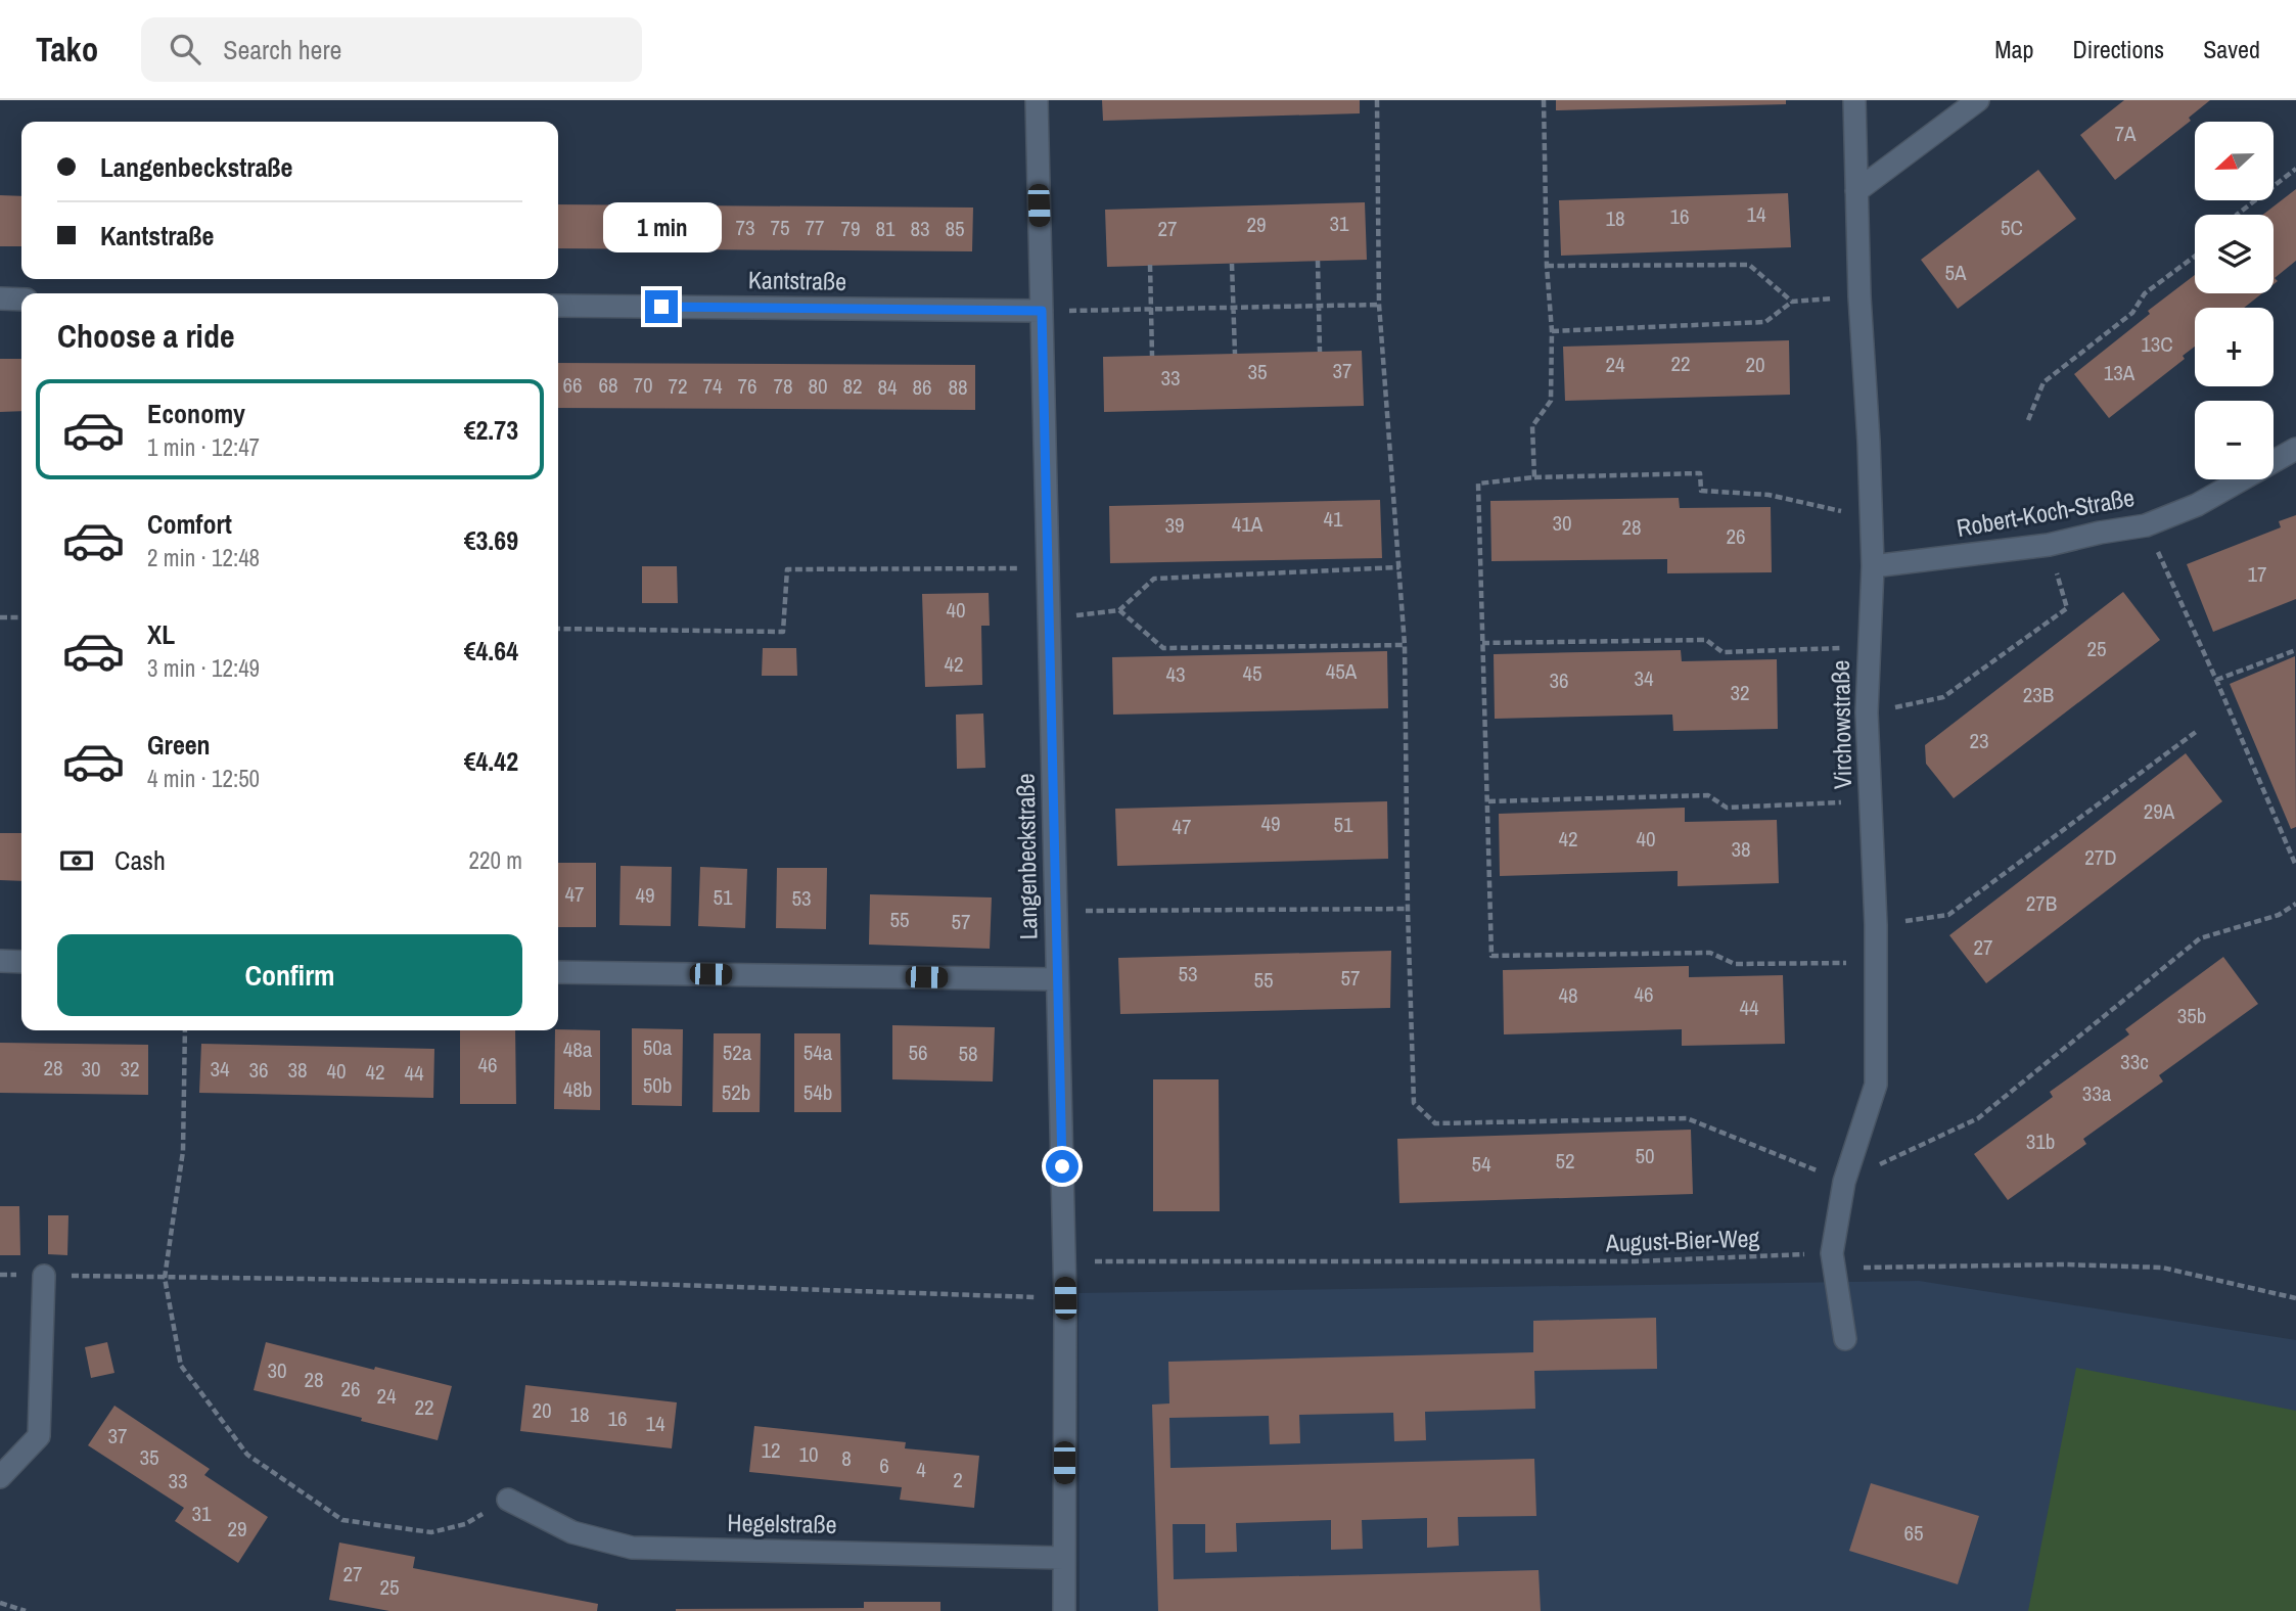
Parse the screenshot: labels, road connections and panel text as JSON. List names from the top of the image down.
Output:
{
  "streets": {
    "street": [
      "Kantstraße",
      "Robert-Koch-Straße",
      "Virchowstraße",
      "Langenbeckstraße",
      "Hegelstraße"
    ],
    "path": ["August-Bier-Weg"]
  },
  "crossings": [
    ["Kantstraße", "Langenbeckstraße"],
    ["Robert-Koch-Straße", "Virchowstraße"],
    ["Virchowstraße", "August-Bier-Weg"],
    ["Langenbeckstraße", "August-Bier-Weg"],
    ["Langenbeckstraße", "Hegelstraße"]
  ],
  "house_numbers": [
    "7A",
    "14",
    "16",
    "18",
    "31",
    "29",
    "73",
    "75",
    "77",
    "5C",
    "79",
    "81",
    "83",
    "85",
    "27",
    "5A",
    "13C",
    "22",
    "24",
    "20",
    "37",
    "35",
    "13A",
    "33",
    "66",
    "68",
    "70",
    "72",
    "74",
    "76",
    "78",
    "80",
    "82",
    "84",
    "86",
    "88",
    "41",
    "30",
    "41A",
    "39",
    "28",
    "26",
    "17",
    "40",
    "25",
    "42",
    "45A",
    "45",
    "43",
    "34",
    "36",
    "32",
    "23B",
    "23",
    "29A",
    "49",
    "51",
    "47",
    "42",
    "40",
    "38",
    "27D",
    "47",
    "49",
    "51",
    "53",
    "27B",
    "55",
    "57",
    "27",
    "53",
    "57",
    "55",
    "46",
    "48",
    "44",
    "35b",
    "50a",
    "48a",
    "52a",
    "54a",
    "56",
    "58",
    "33c",
    "46",
    "28",
    "30",
    "32",
    "34",
    "36",
    "38",
    "40",
    "42",
    "44",
    "50b",
    "48b",
    "52b",
    "54b",
    "33a",
    "31b",
    "50",
    "52",
    "54",
    "30",
    "28",
    "26",
    "24",
    "22",
    "20",
    "18",
    "16",
    "14",
    "37",
    "12",
    "10",
    "35",
    "8",
    "6",
    "4",
    "2",
    "33",
    "31",
    "29",
    "65",
    "27",
    "25"
  ],
  "north": "left",
  "page": {
    "header": "Tako",
    "search": "Search here",
    "nav": ["Map", "Directions", "Saved"],
    "map_buttons": ["+", "−"],
    "banner": ["Langenbeckstraße", "Kantstraße"],
    "bubble": "1 min",
    "heading": "Choose a ride",
    "list": [
      {
        "name": "Economy",
        "note": "1 min · 12:47",
        "value": "€2.73"
      },
      {
        "name": "Comfort",
        "note": "2 min · 12:48",
        "value": "€3.69"
      },
      {
        "name": "XL",
        "note": "3 min · 12:49",
        "value": "€4.64"
      },
      {
        "name": "Green",
        "note": "4 min · 12:50",
        "value": "€4.42"
      }
    ],
    "pay": ["Cash", "220 m"],
    "buttons": "Confirm"
  }
}
